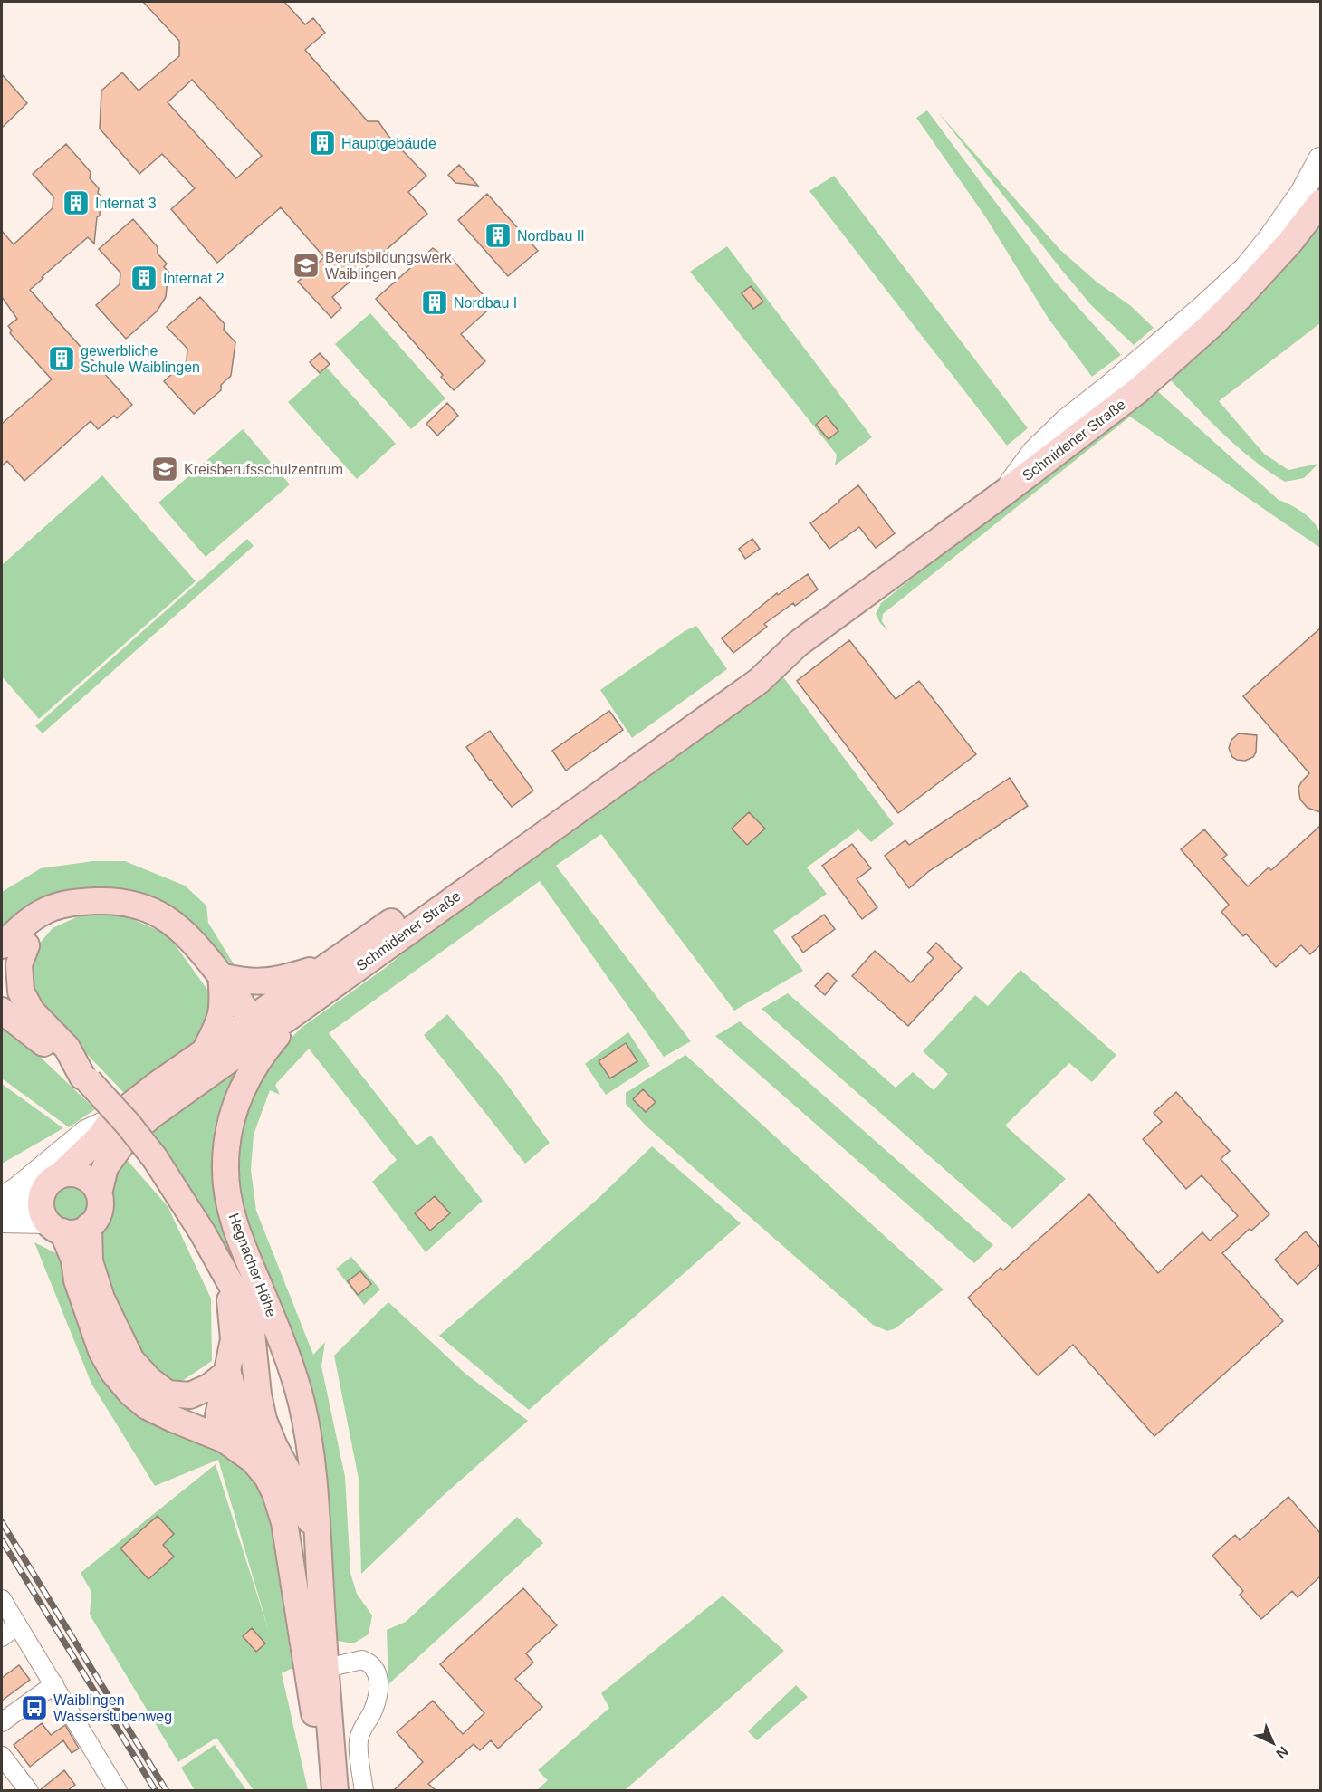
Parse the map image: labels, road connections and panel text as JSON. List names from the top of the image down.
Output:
{
  "streets": {
    "main road": ["Schmidener Straße", "Hegnacher Höhe"]
  },
  "crossings": [
    ["Schmidener Straße", "Hegnacher Höhe"]
  ],
  "places": {
    "building": [
      "Hauptgebäude",
      "Internat 3",
      "Nordbau II",
      "Internat 2",
      "Nordbau I",
      "gewerbliche Schule Waiblingen"
    ],
    "school or university": ["Berufsbildungswerk Waiblingen", "Kreisberufsschulzentrum"],
    "bus stop": ["Waiblingen Wasserstubenweg"]
  },
  "north": "bottom right"
}
